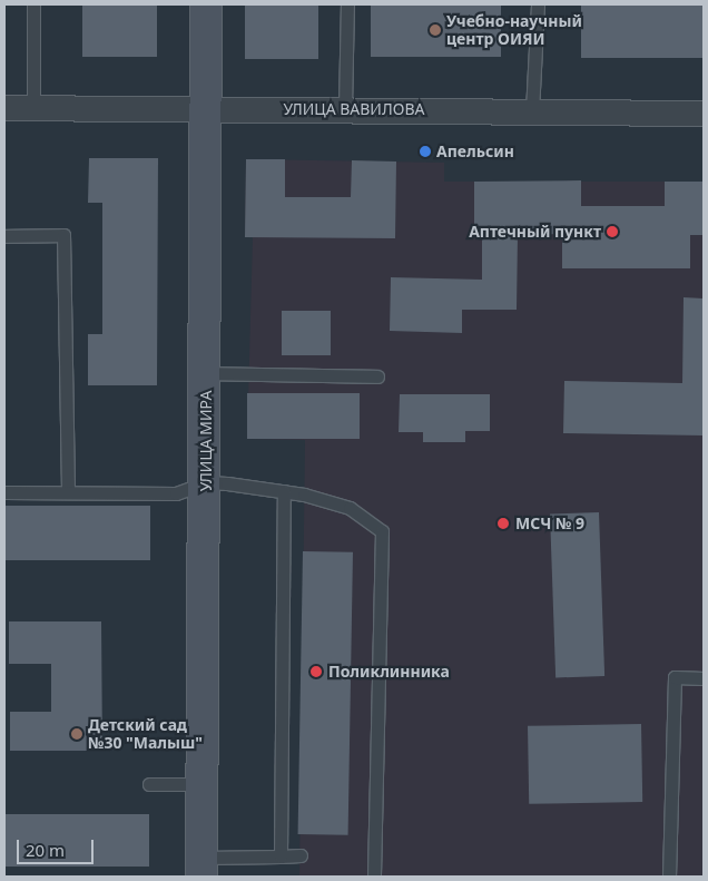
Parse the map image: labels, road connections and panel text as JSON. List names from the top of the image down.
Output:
{
  "streets": {
    "main road": ["УЛИЦА МИРА"],
    "street": ["УЛИЦА ВАВИЛОВА"]
  },
  "crossings": [
    ["УЛИЦА ВАВИЛОВА", "УЛИЦА МИРА"]
  ],
  "places": [
    "Учебно-научный центр ОИЯИ",
    "Апельсин",
    "Аптечный пункт",
    "МСЧ № 9",
    "Поликлинника",
    "Детский сад №30 \"Малыш\""
  ],
  "scale_bar": "20 m"
}
